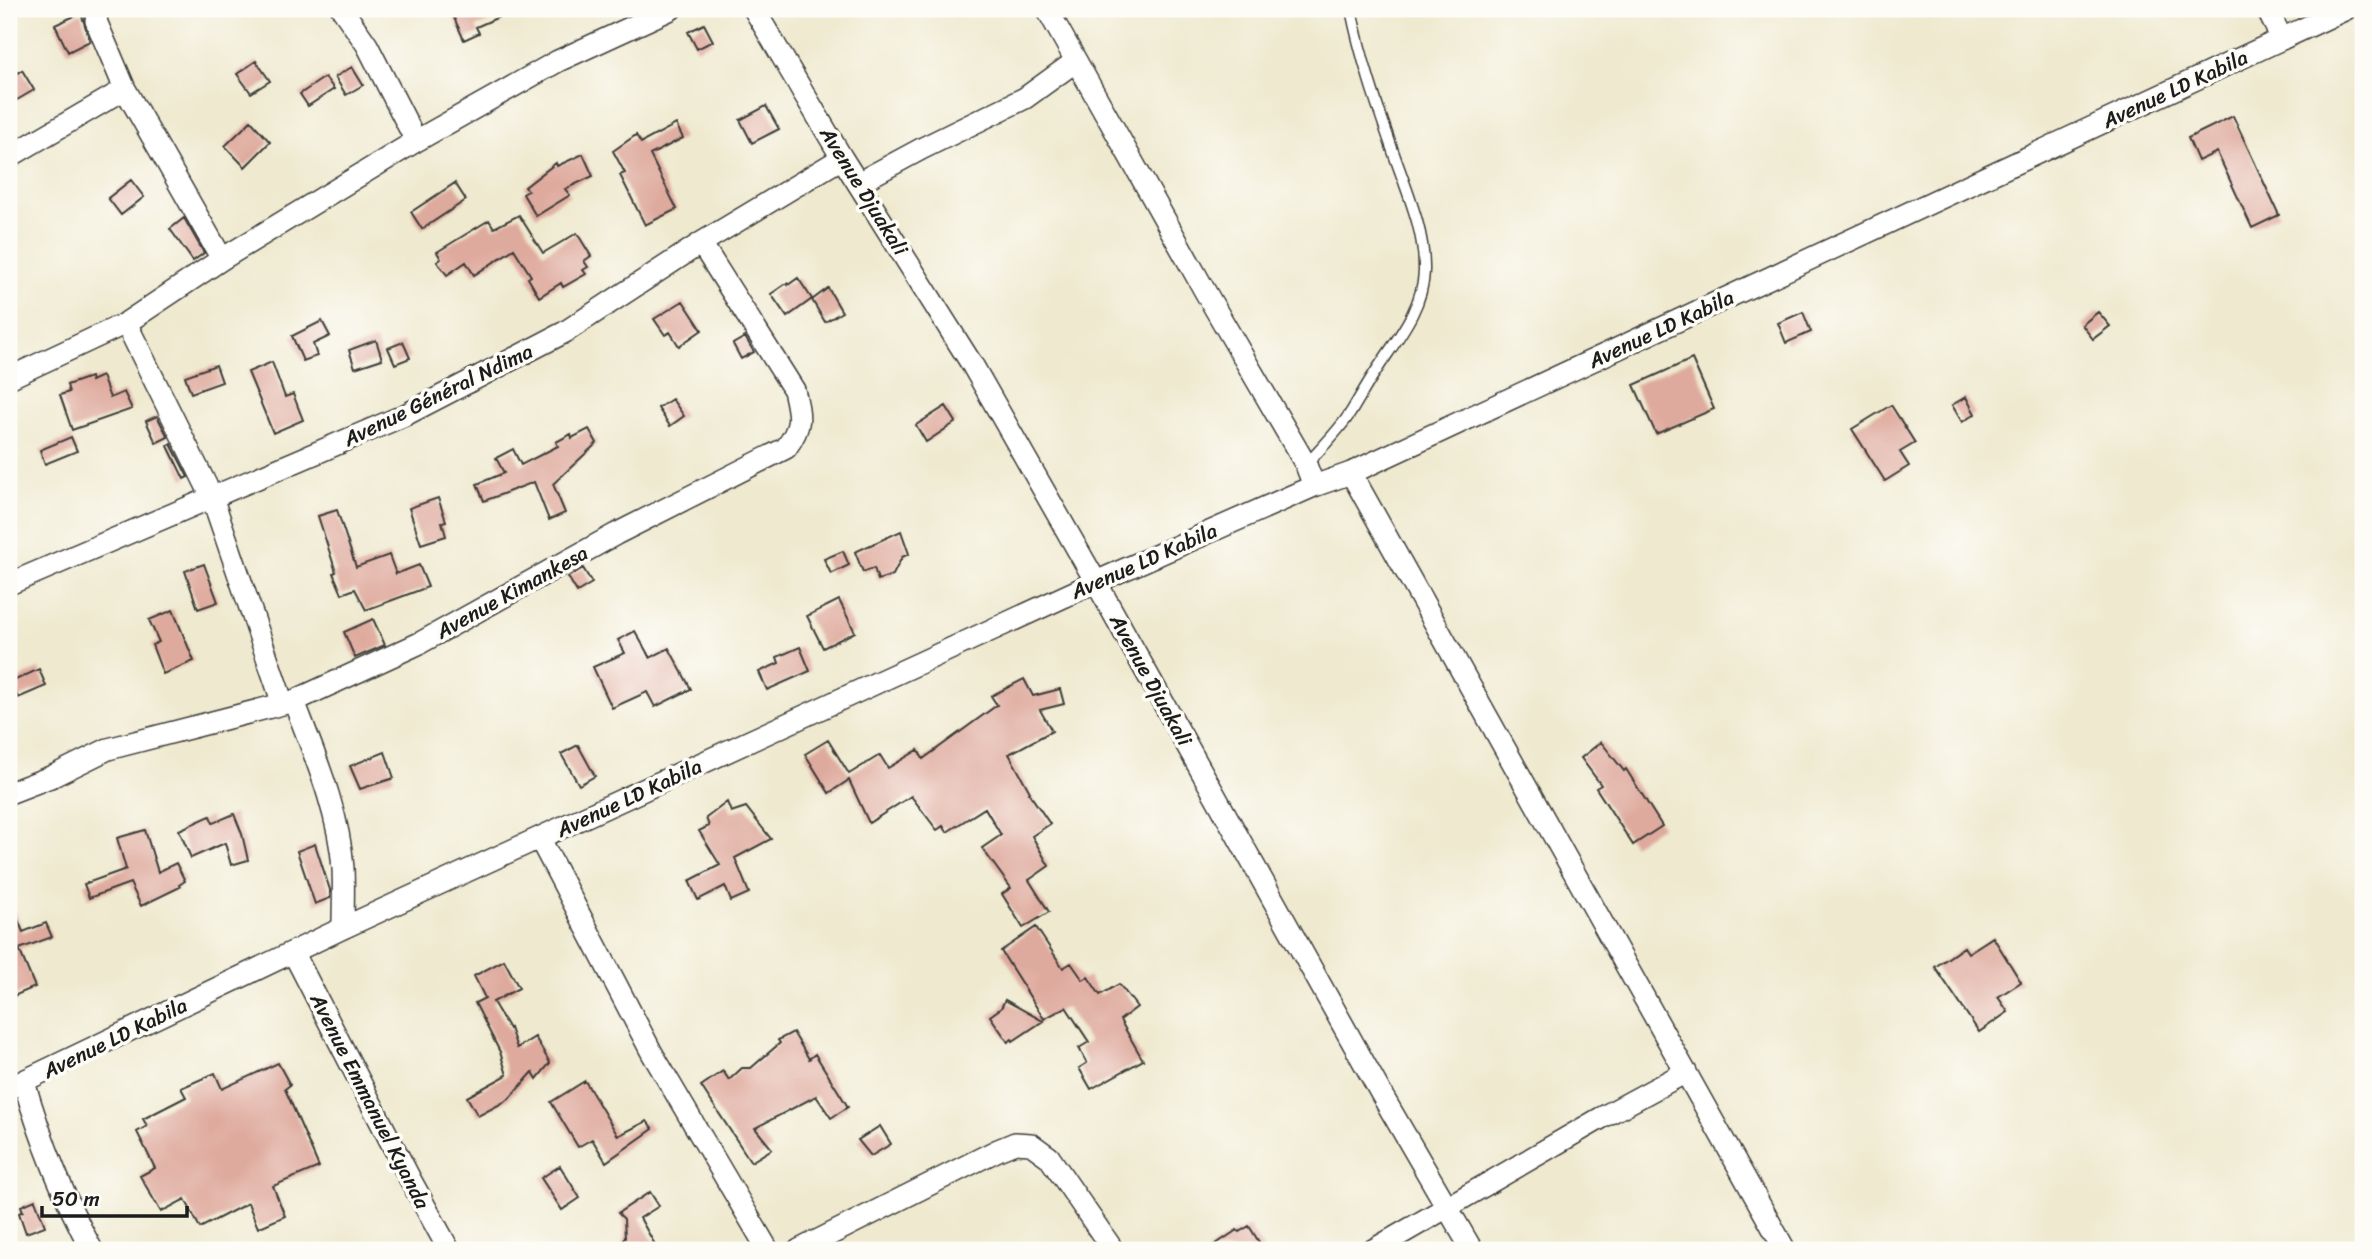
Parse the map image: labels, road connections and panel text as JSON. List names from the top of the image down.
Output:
{
  "streets": {
    "street": [
      "Avenue LD Kabila",
      "Avenue Djuakali",
      "Avenue Général Ndima",
      "Avenue Kimankesa",
      "Avenue Emmanuel Kyanda"
    ]
  },
  "crossings": [
    ["Avenue LD Kabila", "Avenue Djuakali"],
    ["Avenue LD Kabila", "Avenue Emmanuel Kyanda"],
    ["Avenue Djuakali", "Avenue Général Ndima"],
    ["Avenue Général Ndima", "Avenue Kimankesa"]
  ],
  "scale_bar": "50 m"
}
